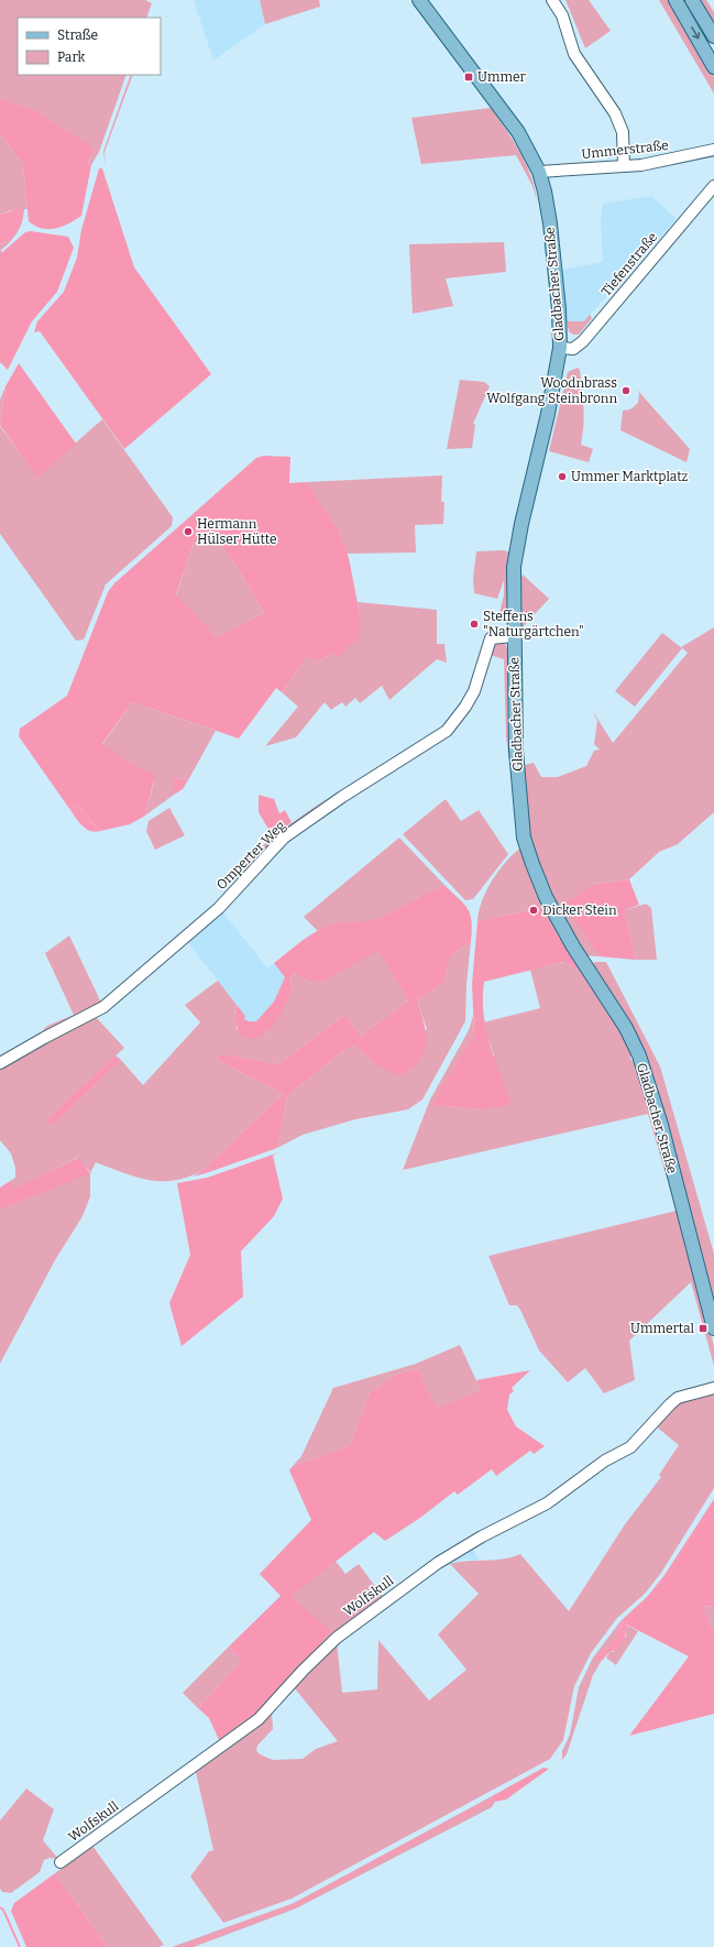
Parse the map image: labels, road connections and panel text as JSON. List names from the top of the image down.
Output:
{
  "streets": {
    "main road": ["Gladbacher Straße"],
    "street": [
      "Ummerstraße",
      "Tiefenstraße",
      "Omperter Weg",
      "Wolfskull"
    ]
  },
  "crossings": [
    ["Ummerstraße", "Gladbacher Straße"],
    ["Tiefenstraße", "Gladbacher Straße"],
    ["Gladbacher Straße", "Omperter Weg"]
  ],
  "places": {
    "transit": ["Ummer", "Ummertal"],
    "other": [
      "Woodnbrass Wolfgang Steinbronn",
      "Ummer Marktplatz",
      "Hermann Hülser Hütte",
      "Steffens \"Naturgärtchen\"",
      "Dicker Stein"
    ]
  },
  "legend": ["Straße", "Park"]
}
